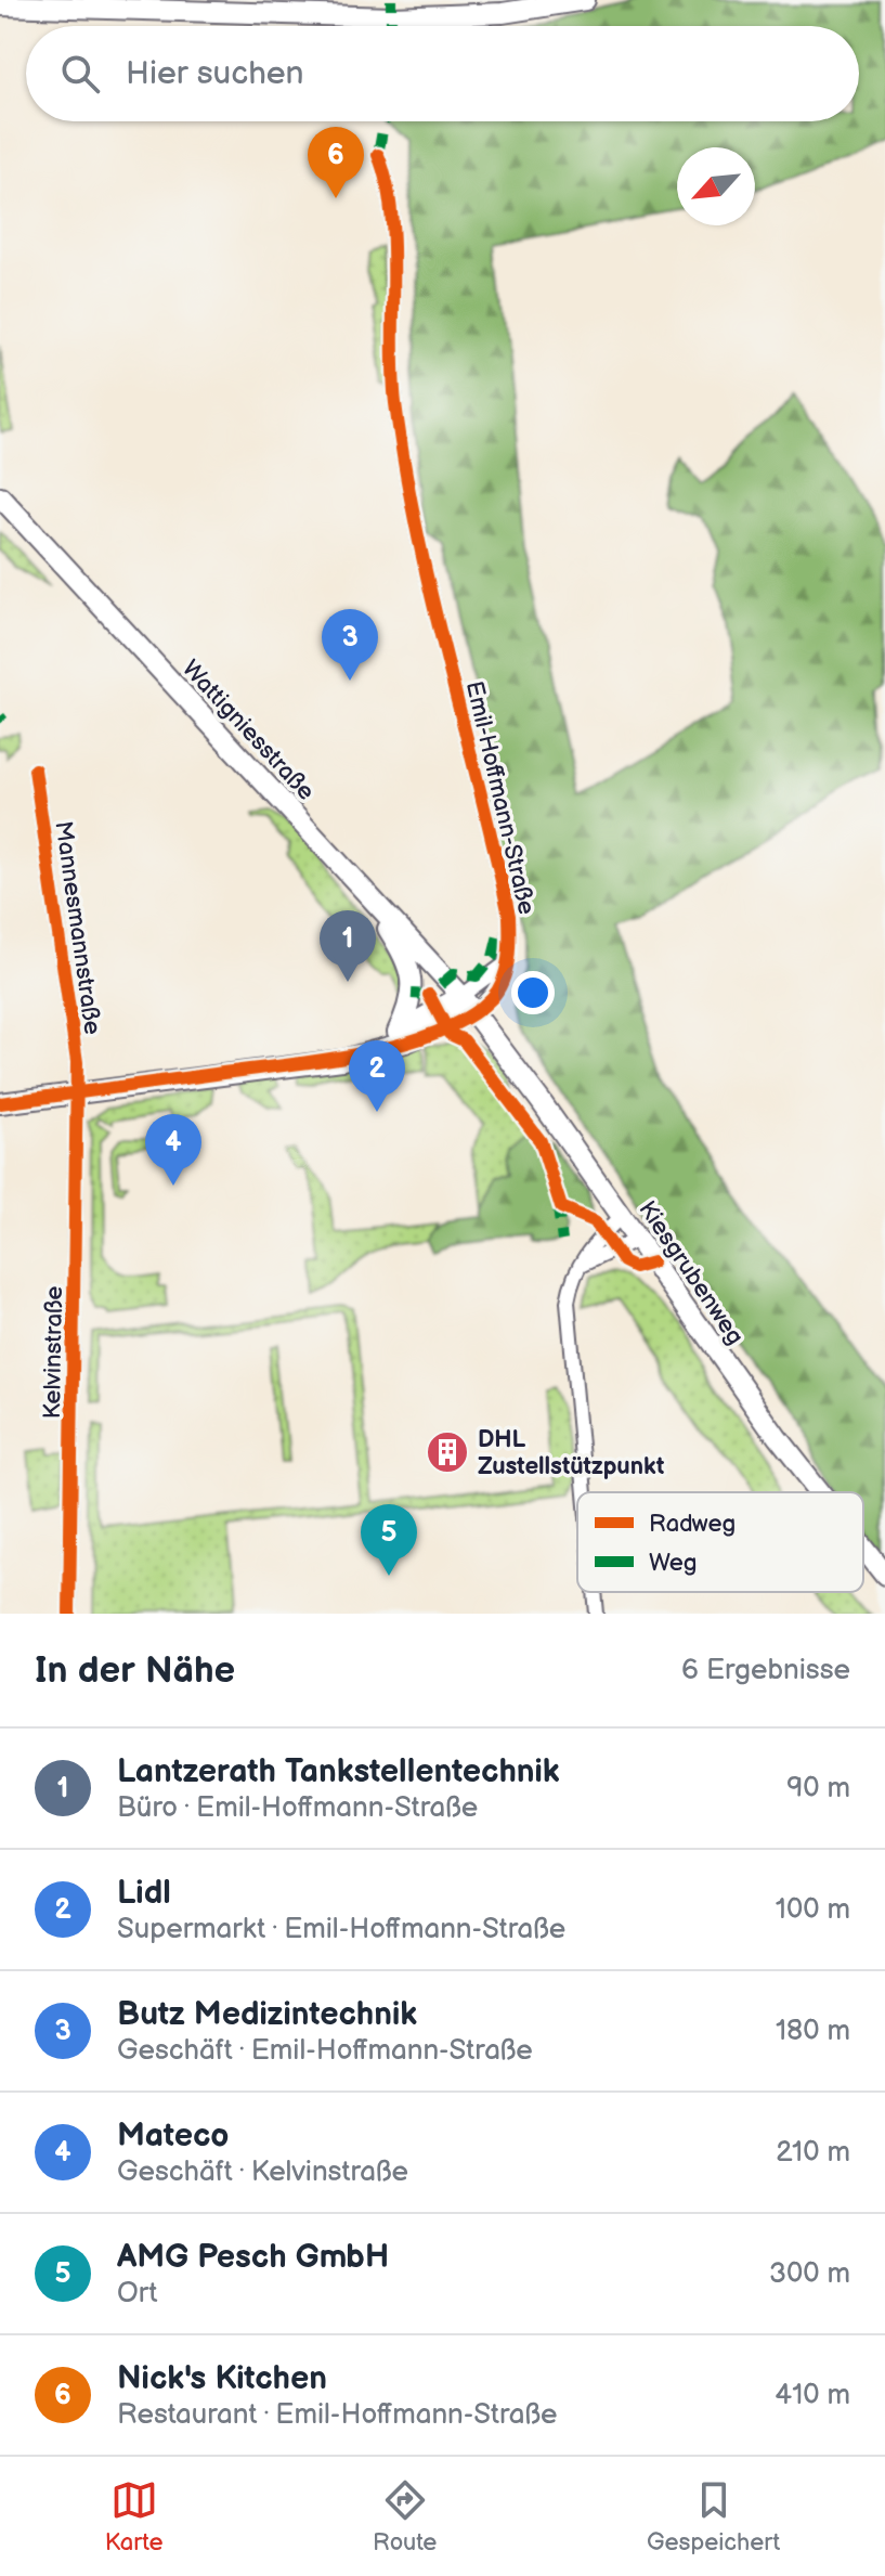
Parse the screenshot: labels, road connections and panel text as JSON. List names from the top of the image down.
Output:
{
  "streets": {
    "main road": ["Wattigniesstraße", "Emil-Hoffmann-Straße", "Kiesgrubenweg"],
    "street": ["Mannesmannstraße", "Kelvinstraße"]
  },
  "crossings": [
    ["Wattigniesstraße", "Emil-Hoffmann-Straße"],
    ["Wattigniesstraße", "Kiesgrubenweg"],
    ["Emil-Hoffmann-Straße", "Mannesmannstraße"],
    ["Emil-Hoffmann-Straße", "Kiesgrubenweg"],
    ["Emil-Hoffmann-Straße", "Kelvinstraße"],
    ["Mannesmannstraße", "Kelvinstraße"]
  ],
  "places": {
    "building": ["DHL Zustellstützpunkt"]
  },
  "legend": ["Radweg", "Weg"],
  "north": "bottom left",
  "page": {
    "search": "Hier suchen",
    "pins": [
      "6",
      "3",
      "1",
      "2",
      "4",
      "5"
    ],
    "heading": ["In der Nähe", "6 Ergebnisse"],
    "list": [
      {
        "mark": "1",
        "name": "Lantzerath Tankstellentechnik",
        "note": "Büro · Emil-Hoffmann-Straße",
        "value": "90 m"
      },
      {
        "mark": "2",
        "name": "Lidl",
        "note": "Supermarkt · Emil-Hoffmann-Straße",
        "value": "100 m"
      },
      {
        "mark": "3",
        "name": "Butz Medizintechnik",
        "note": "Geschäft · Emil-Hoffmann-Straße",
        "value": "180 m"
      },
      {
        "mark": "4",
        "name": "Mateco",
        "note": "Geschäft · Kelvinstraße",
        "value": "210 m"
      },
      {
        "mark": "5",
        "name": "AMG Pesch GmbH",
        "note": "Ort",
        "value": "300 m"
      },
      {
        "mark": "6",
        "name": "Nick's Kitchen",
        "note": "Restaurant · Emil-Hoffmann-Straße",
        "value": "410 m"
      }
    ],
    "nav": ["Karte", "Route", "Gespeichert"]
  }
}
